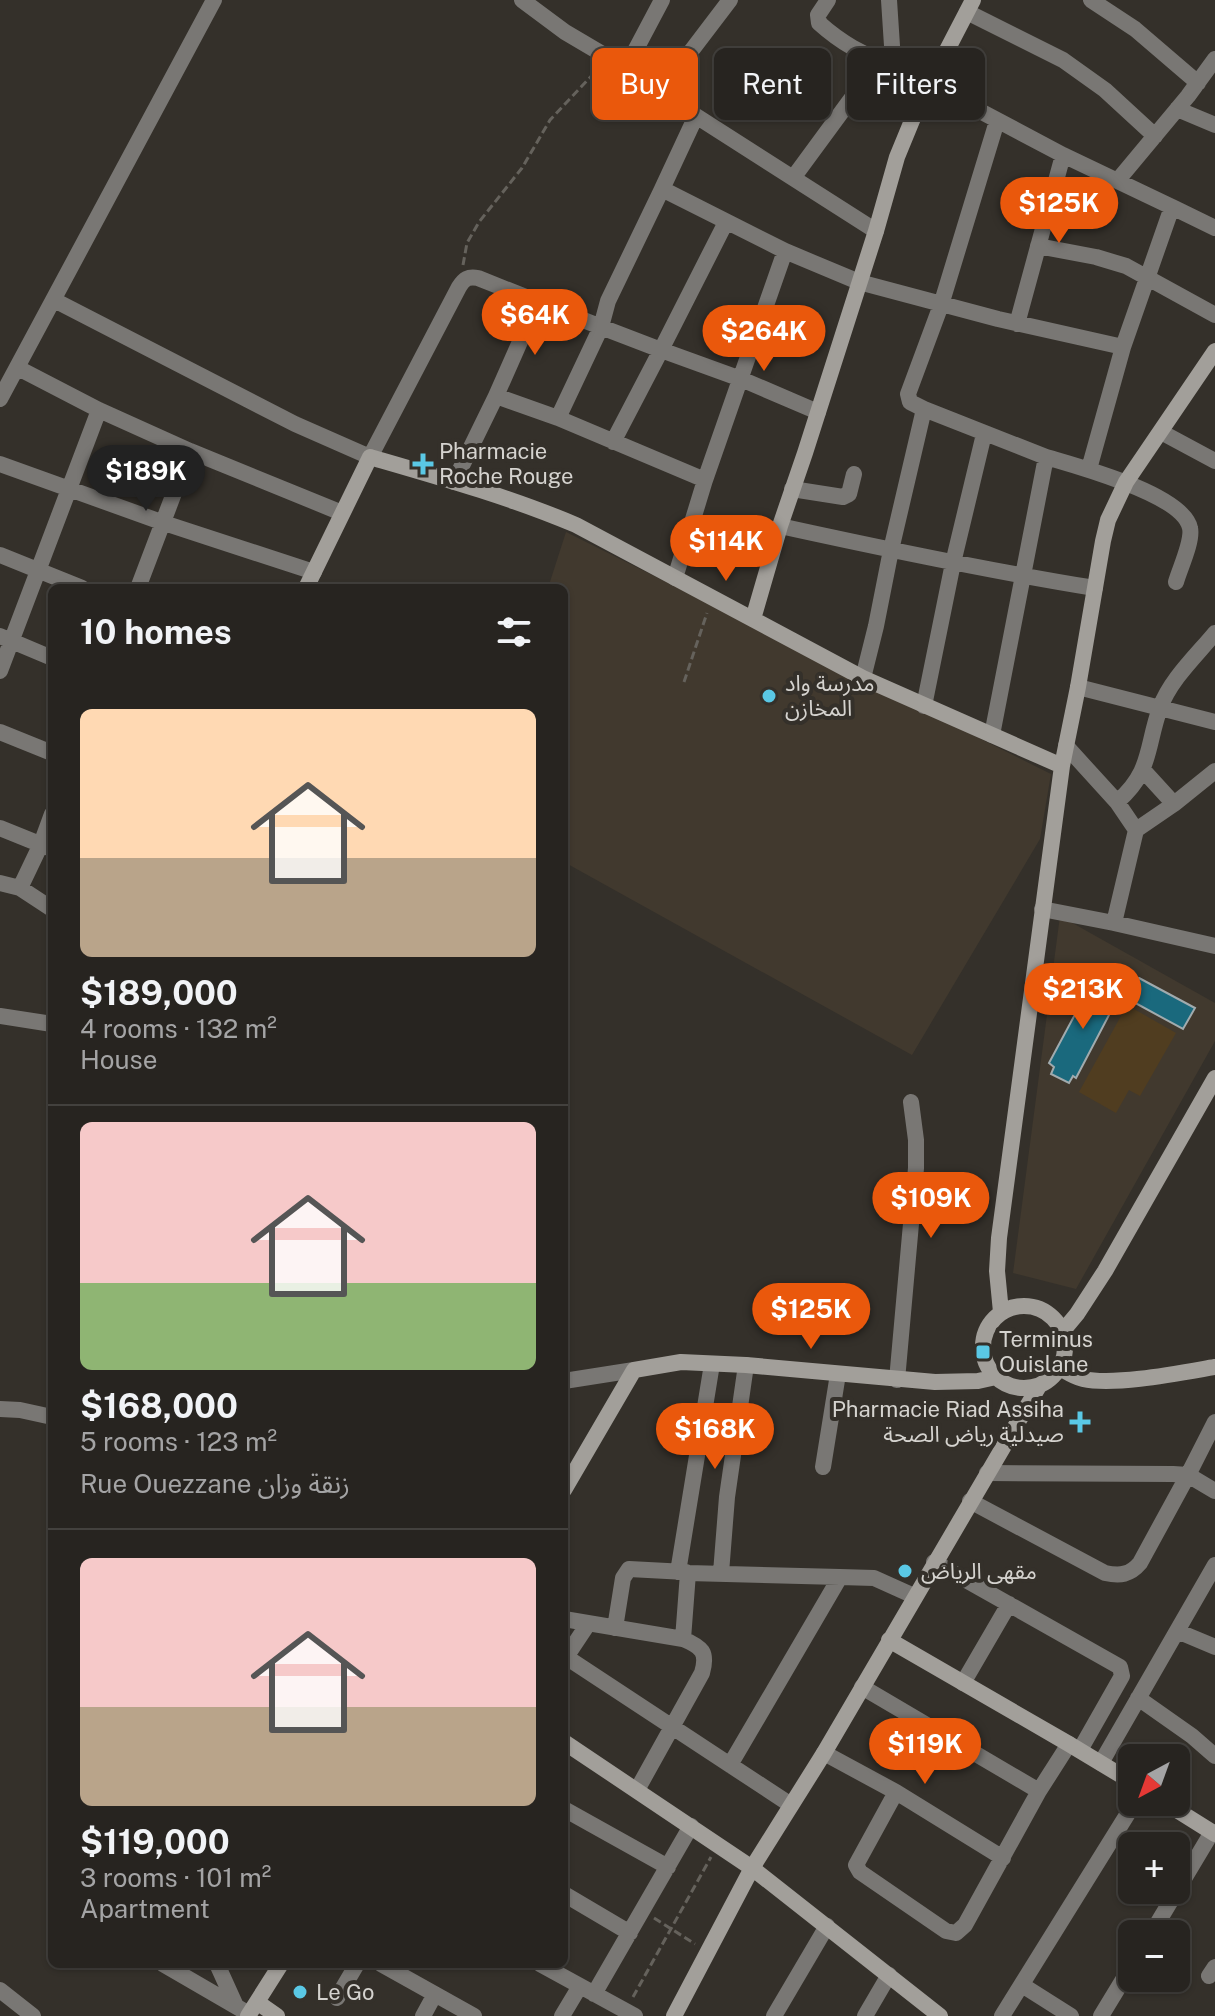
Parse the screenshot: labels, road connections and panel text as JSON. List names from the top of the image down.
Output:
{
  "places": {
    "health": ["Pharmacie Roche Rouge", "Pharmacie Riad Assiha صيدلية رياض الصحة"],
    "other": ["مدرسة واد المخازن", "مقهى الرياض", "Le Go"],
    "transit": ["Terminus Ouislane"]
  },
  "north": "bottom left",
  "page": {
    "chip": ["Buy", "Rent", "Filters"],
    "price": [
      "$125K",
      "$64K",
      "$264K",
      "$189K",
      "$114K",
      "$213K",
      "$109K",
      "$125K",
      "$168K",
      "$119K"
    ],
    "heading": "10 homes",
    "list": [
      {
        "name": "$189,000",
        "note": "4 rooms · 132 m² · House"
      },
      {
        "name": "$168,000",
        "note": "5 rooms · 123 m² · Rue Ouezzane زنقة وزان"
      },
      {
        "name": "$119,000",
        "note": "3 rooms · 101 m² · Apartment"
      }
    ],
    "map_buttons": ["+", "−"]
  }
}
